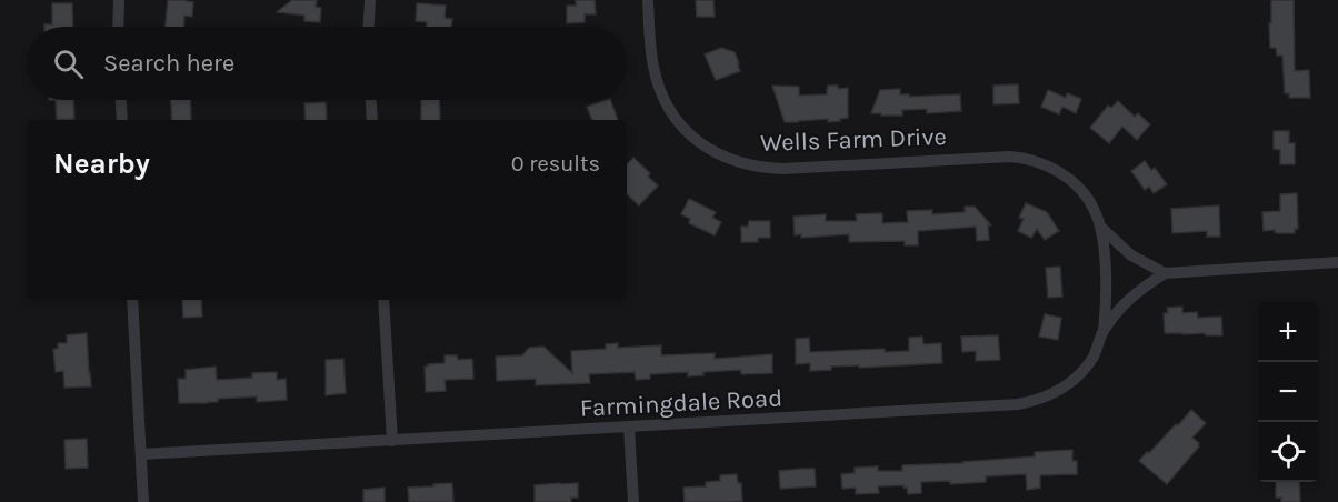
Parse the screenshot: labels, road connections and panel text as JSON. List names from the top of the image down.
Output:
{
  "streets": {
    "street": ["Wells Farm Drive", "Farmingdale Road"]
  },
  "crossings": [
    ["Wells Farm Drive", "Farmingdale Road"]
  ],
  "page": {
    "search": "Search here",
    "heading": ["Nearby", "0 results"],
    "map_buttons": ["+", "−"]
  }
}
